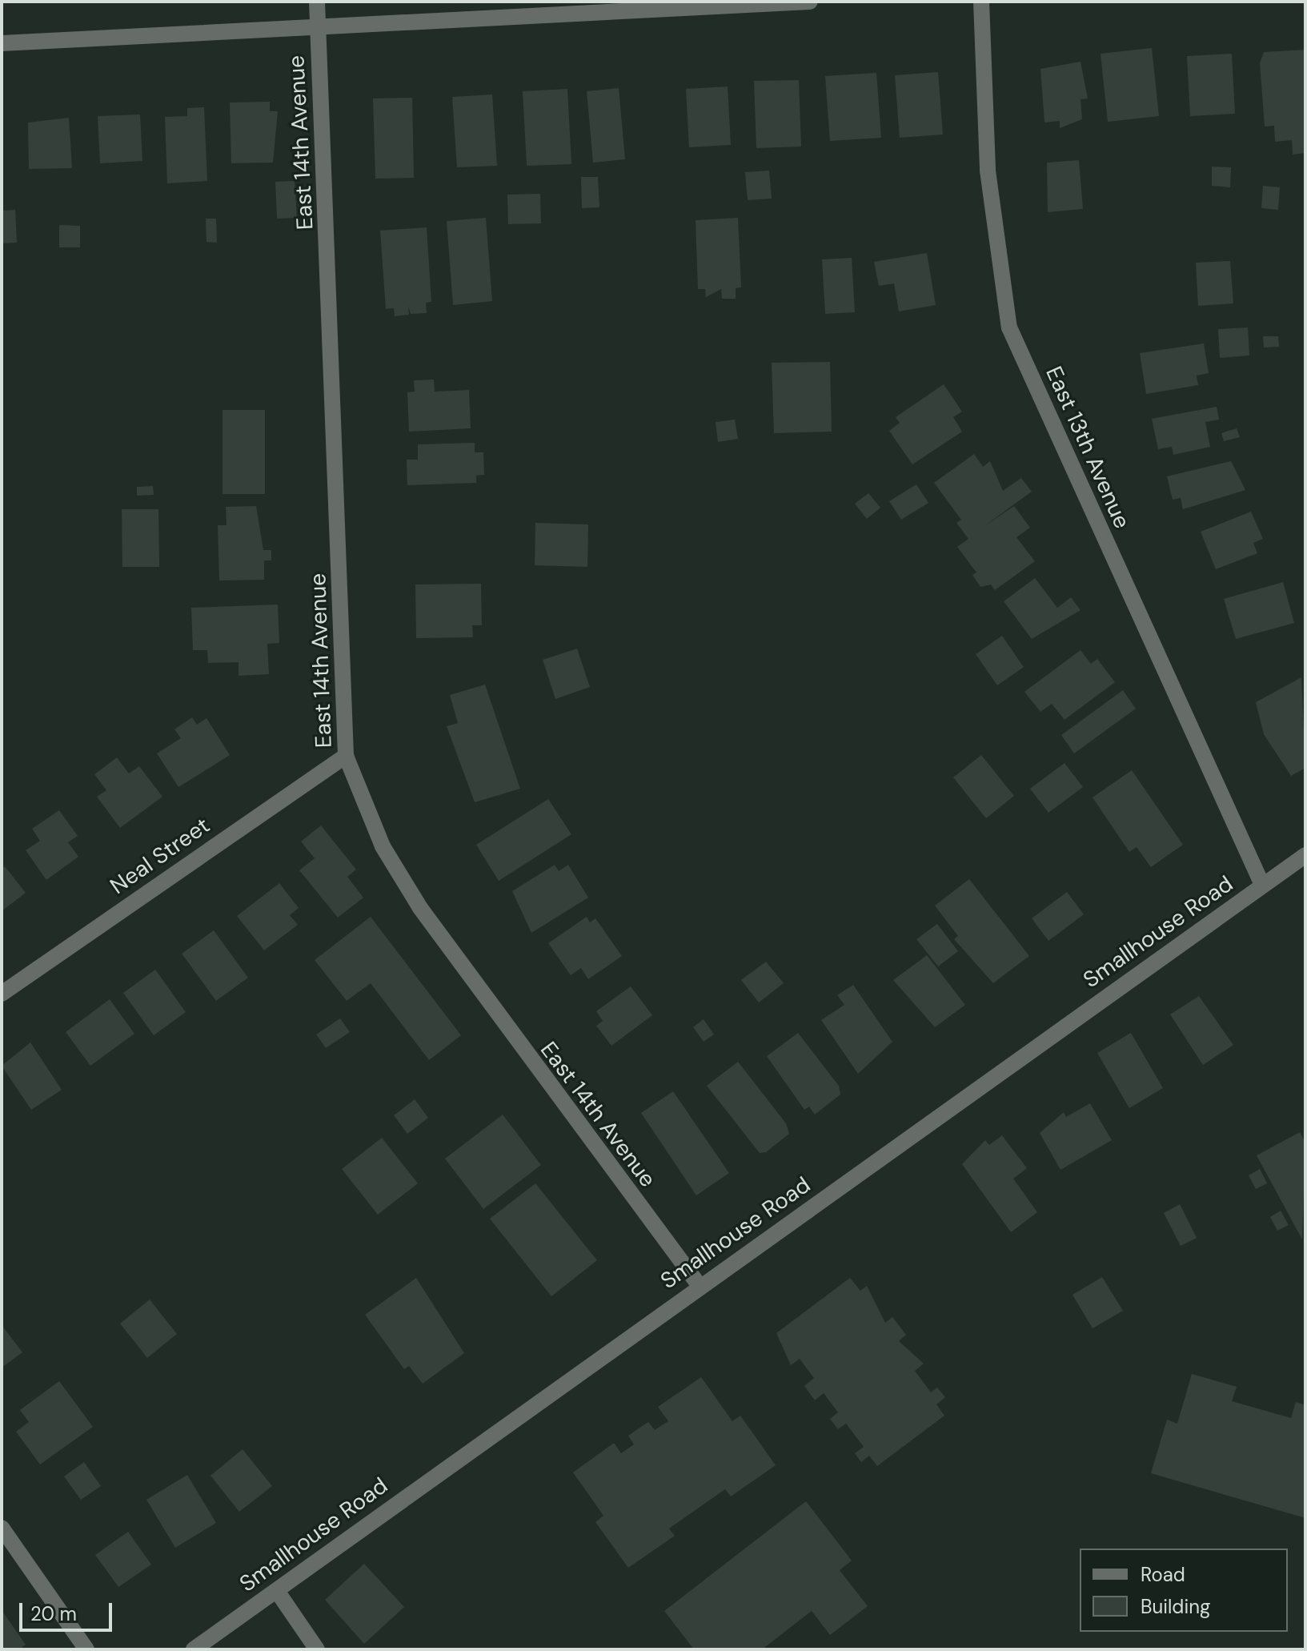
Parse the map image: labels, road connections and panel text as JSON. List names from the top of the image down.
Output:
{
  "streets": {
    "street": [
      "East 14th Avenue",
      "East 13th Avenue",
      "Neal Street",
      "Smallhouse Road"
    ]
  },
  "crossings": [
    ["East 14th Avenue", "Neal Street"],
    ["East 14th Avenue", "Smallhouse Road"],
    ["East 13th Avenue", "Smallhouse Road"]
  ],
  "legend": ["Road", "Building"],
  "scale_bar": "20 m"
}
